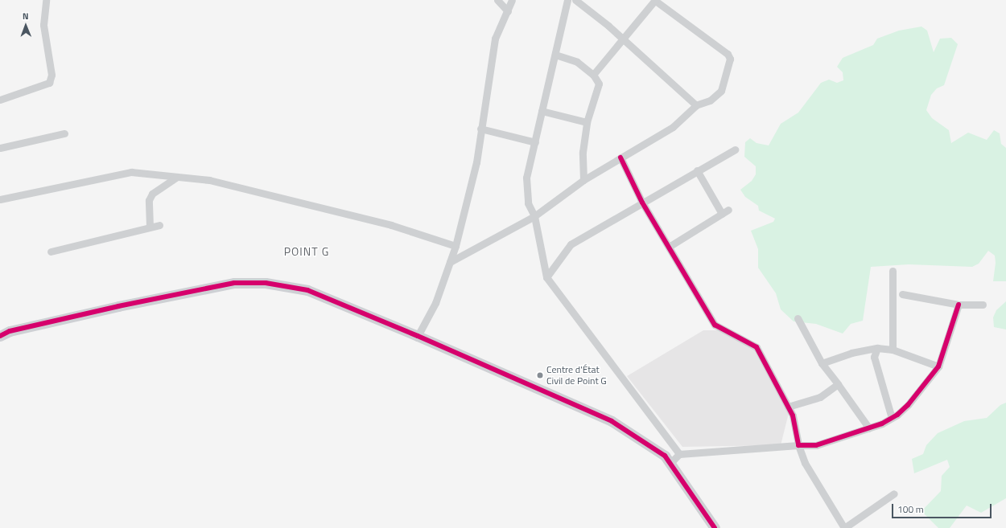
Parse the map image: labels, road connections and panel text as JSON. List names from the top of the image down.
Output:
{
  "districts": ["POINT G"],
  "places": ["Centre d'État Civil de Point G"],
  "scale_bar": "100 m",
  "north": "top"
}
